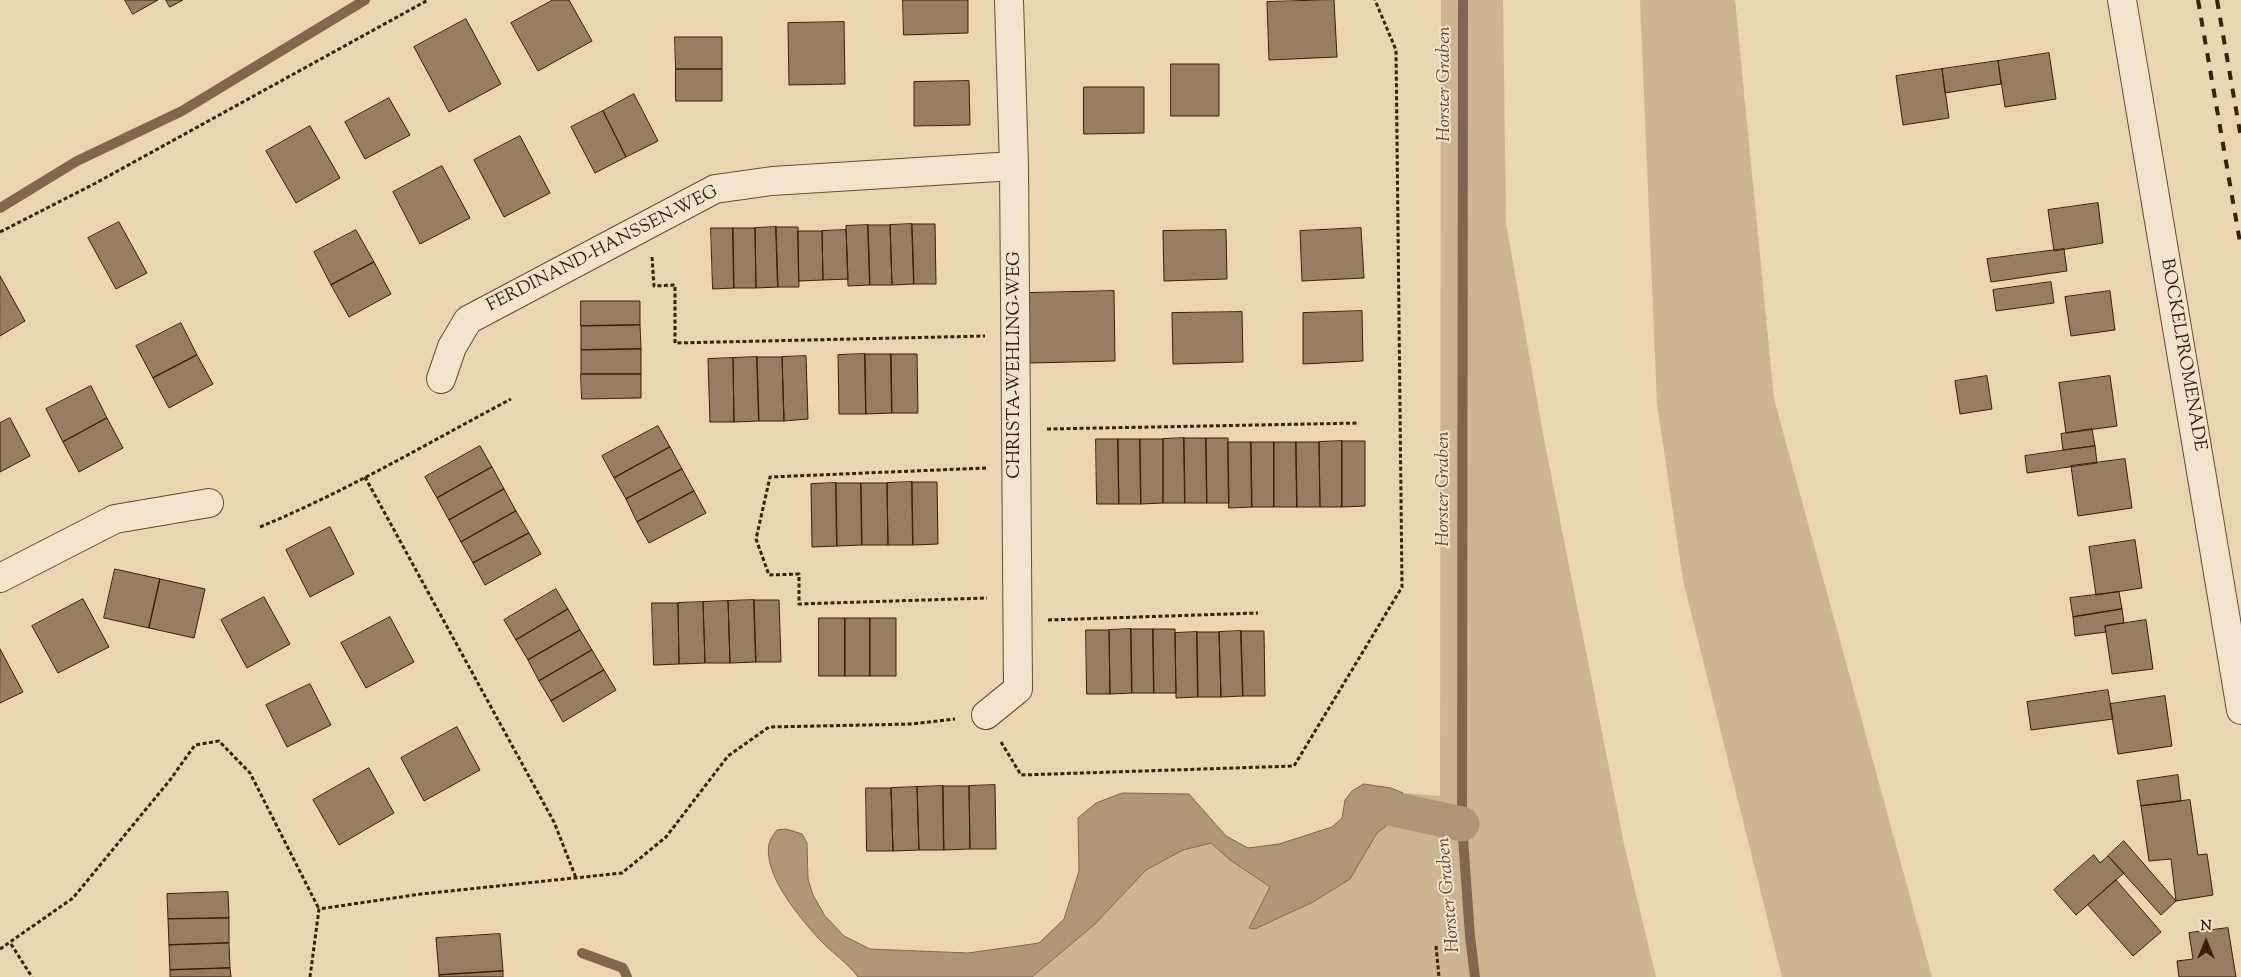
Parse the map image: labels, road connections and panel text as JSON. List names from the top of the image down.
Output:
{
  "streets": {
    "street": ["FERDINAND-HANSSEN-WEG", "BOCKELPROMENADE", "CHRISTA-WEHLING-WEG"]
  },
  "crossings": [
    ["FERDINAND-HANSSEN-WEG", "CHRISTA-WEHLING-WEG"]
  ],
  "water": ["Horster Graben"],
  "north": "top"
}
